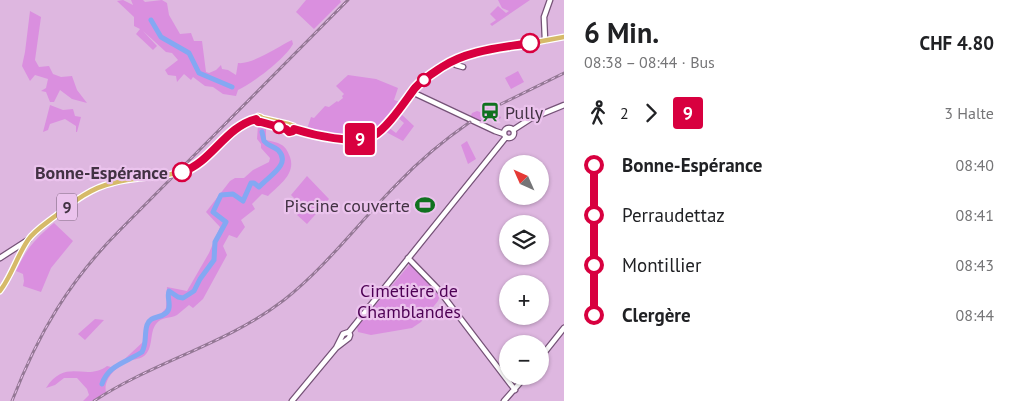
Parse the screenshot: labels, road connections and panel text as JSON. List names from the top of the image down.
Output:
{
  "streets": {
    "main road": ["9"]
  },
  "parks": ["Cimetière de Chamblandes"],
  "places": {
    "station": ["Pully"],
    "other": ["Bonne-Espérance"],
    "sports": ["Piscine couverte"]
  },
  "lines": ["bus line 9"],
  "north": "top left",
  "page": {
    "on_map": "9",
    "heading": ["6 Min.", "08:38 – 08:44 · Bus", "CHF 4.80"],
    "legs": ["2", "9", "3 Halte"],
    "list": [
      {
        "name": "Bonne-Espérance",
        "value": "08:40"
      },
      {
        "name": "Perraudettaz",
        "value": "08:41"
      },
      {
        "name": "Montillier",
        "value": "08:43"
      },
      {
        "name": "Clergère",
        "value": "08:44"
      }
    ],
    "map_buttons": ["+", "−"]
  }
}
